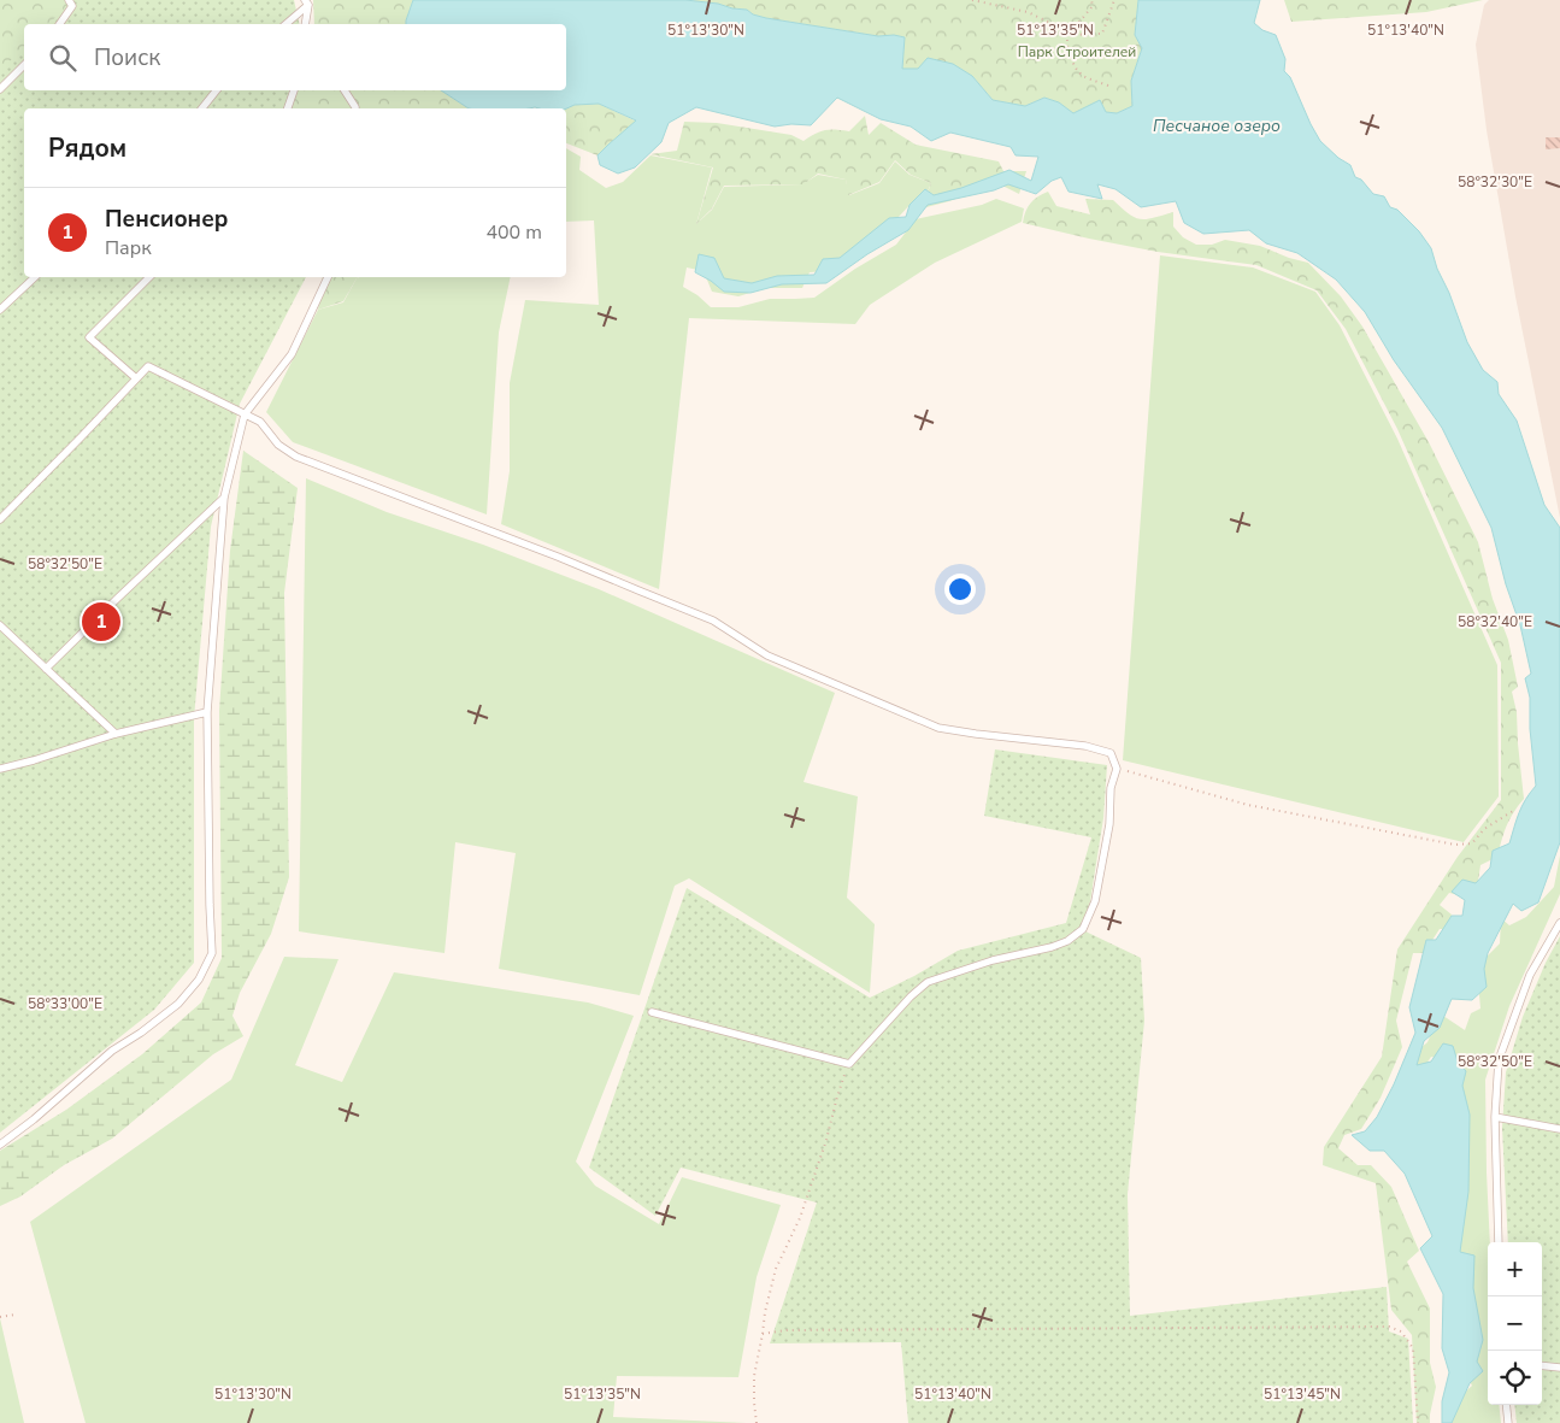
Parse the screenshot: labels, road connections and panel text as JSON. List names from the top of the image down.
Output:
{
  "water": ["Песчаное озеро"],
  "parks": ["Парк Строителей"],
  "page": {
    "search": "Поиск",
    "heading": "Рядом",
    "list": [
      {
        "mark": "1",
        "name": "Пенсионер",
        "note": "Парк",
        "value": "400 m"
      }
    ],
    "pins": "1",
    "map_buttons": ["+", "−"]
  },
  "coordinates": [
    "51°13'30\"N",
    "51°13'35\"N",
    "51°13'40\"N",
    "58°32'30\"E",
    "58°32'50\"E",
    "58°32'40\"E",
    "58°33'00\"E",
    "51°13'45\"N"
  ]
}
